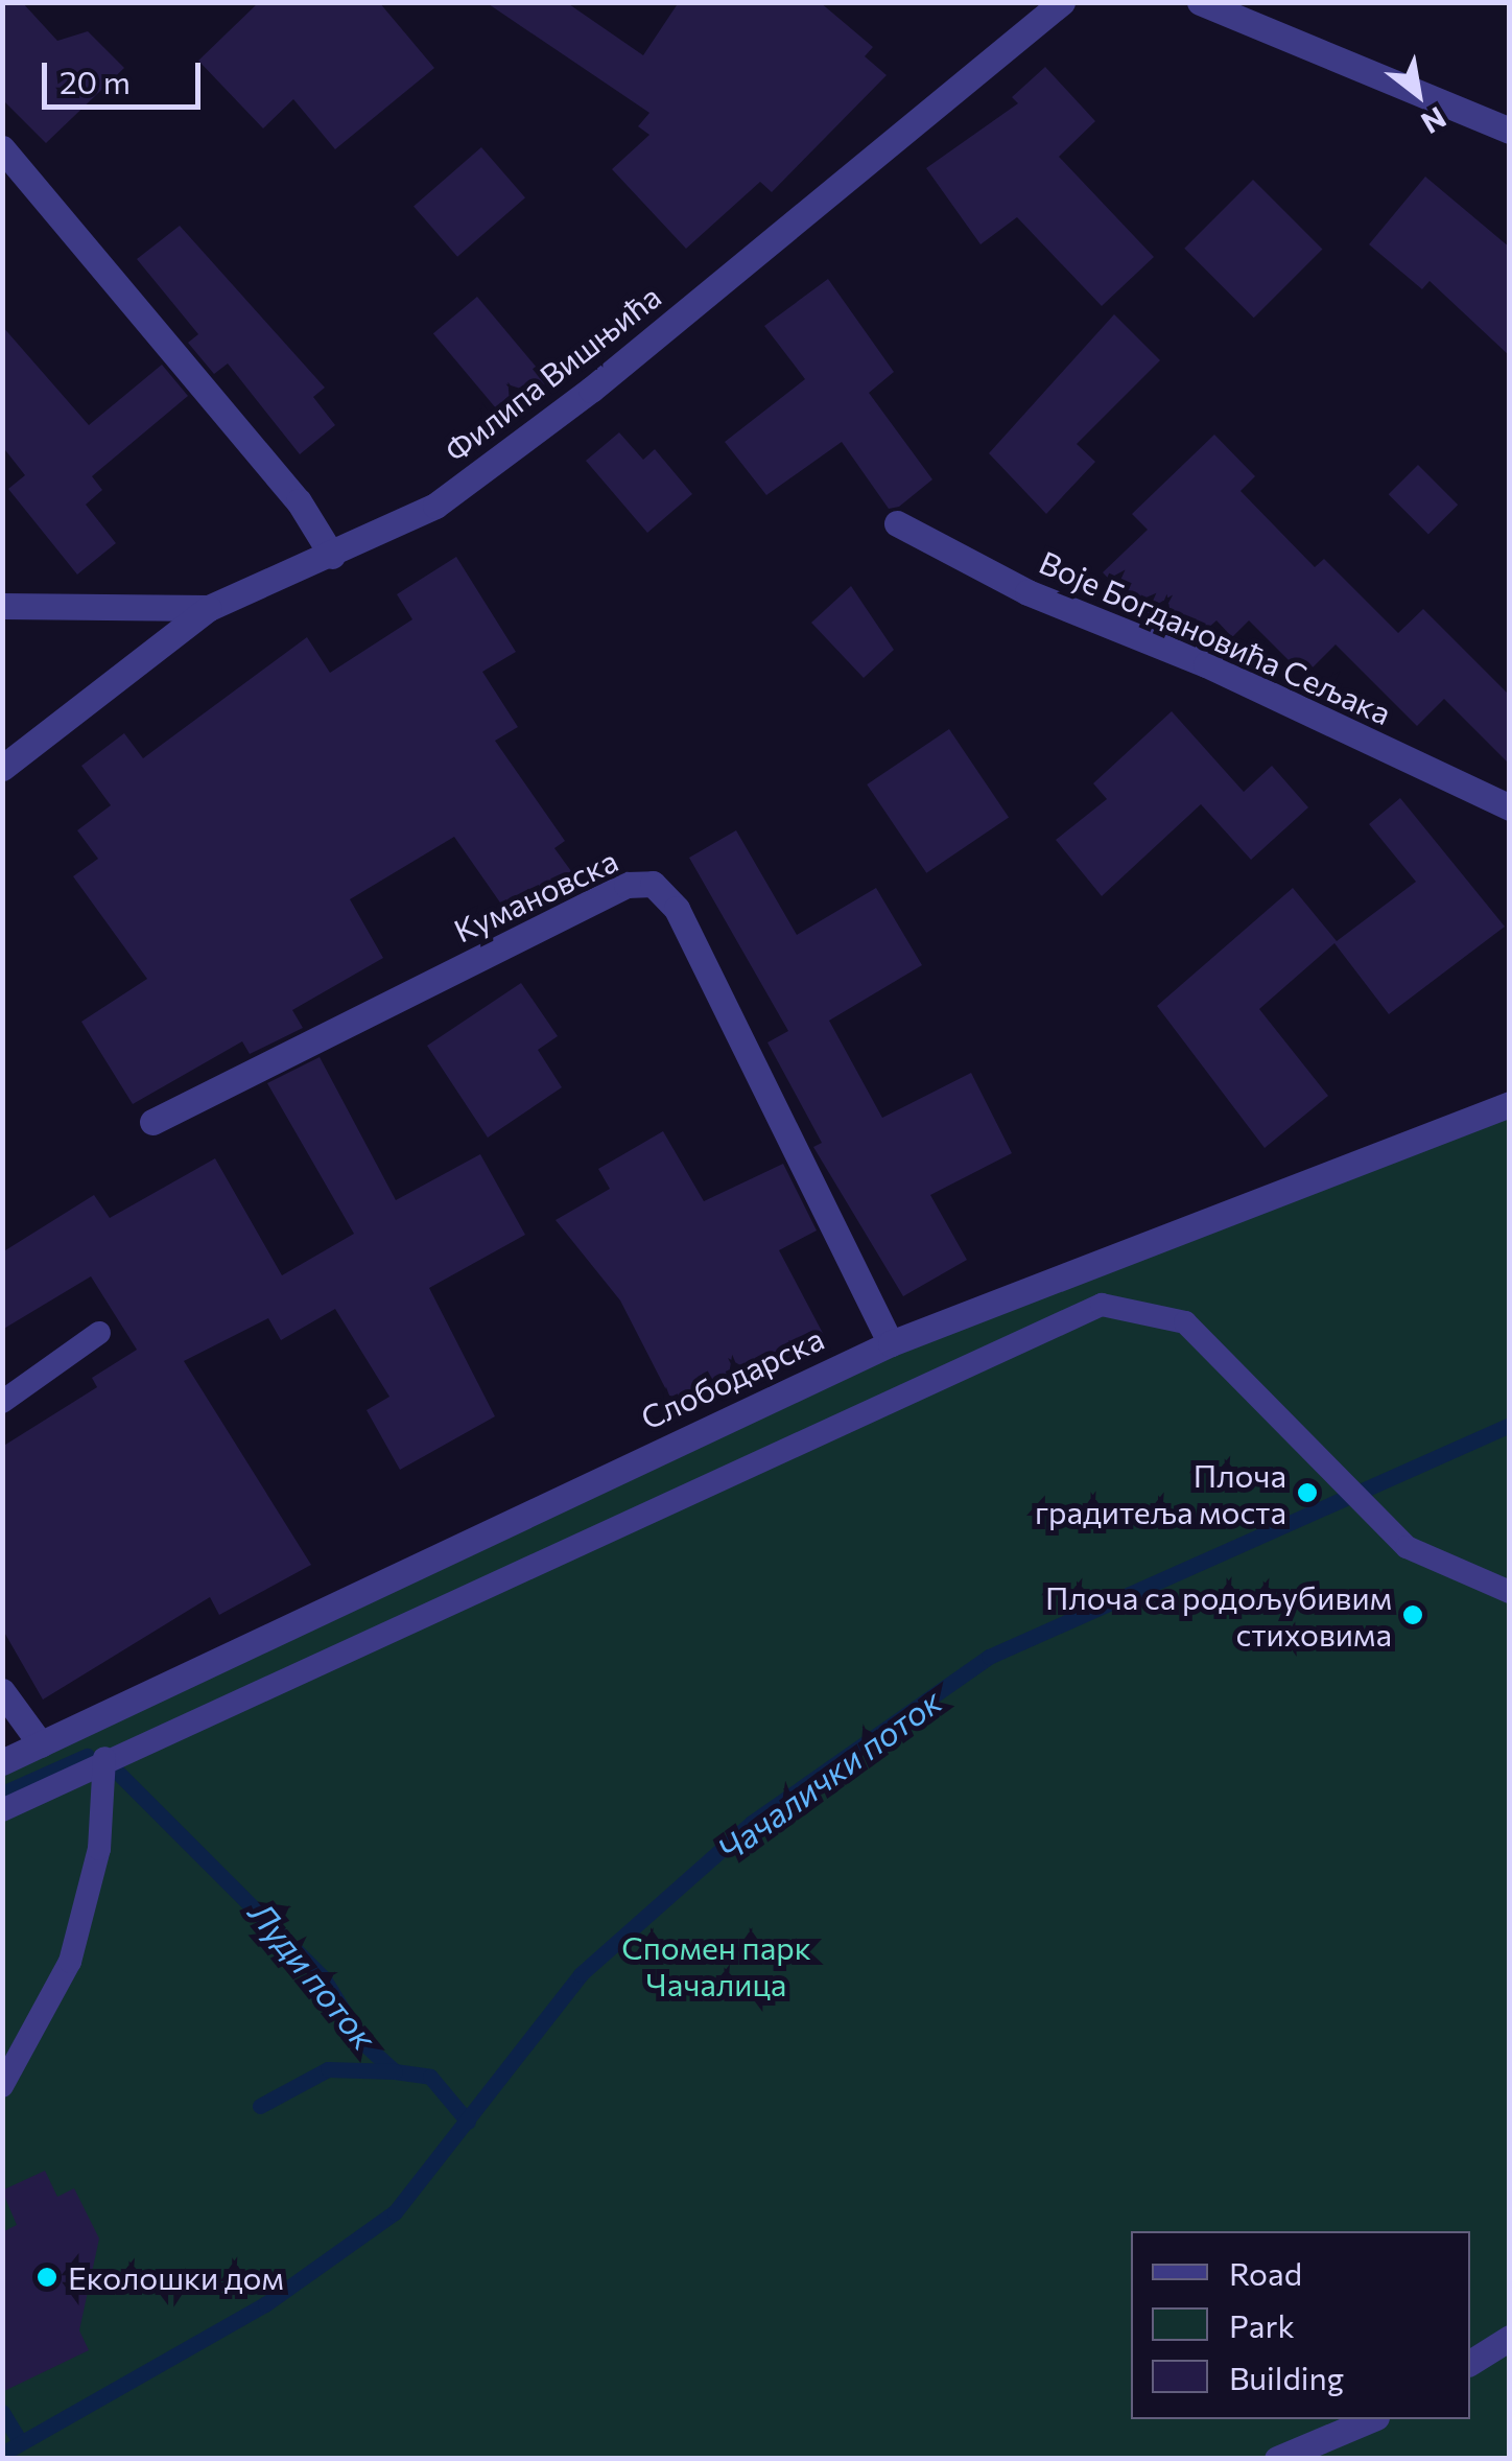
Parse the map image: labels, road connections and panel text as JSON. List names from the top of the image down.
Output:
{
  "streets": {
    "street": [
      "Филипа Вишњића",
      "Воје Богдановића Сељака",
      "Кумановска",
      "Слободарска"
    ]
  },
  "crossings": [
    ["Кумановска", "Слободарска"]
  ],
  "water": ["Чачалички поток", "Луди поток"],
  "parks": ["Спомен парк Чачалица"],
  "places": ["Плоча градитеља моста", "Плоча са родољубивим стиховима", "Еколошки дом"],
  "legend": ["Road", "Park", "Building"],
  "scale_bar": "20 m",
  "north": "bottom right"
}
